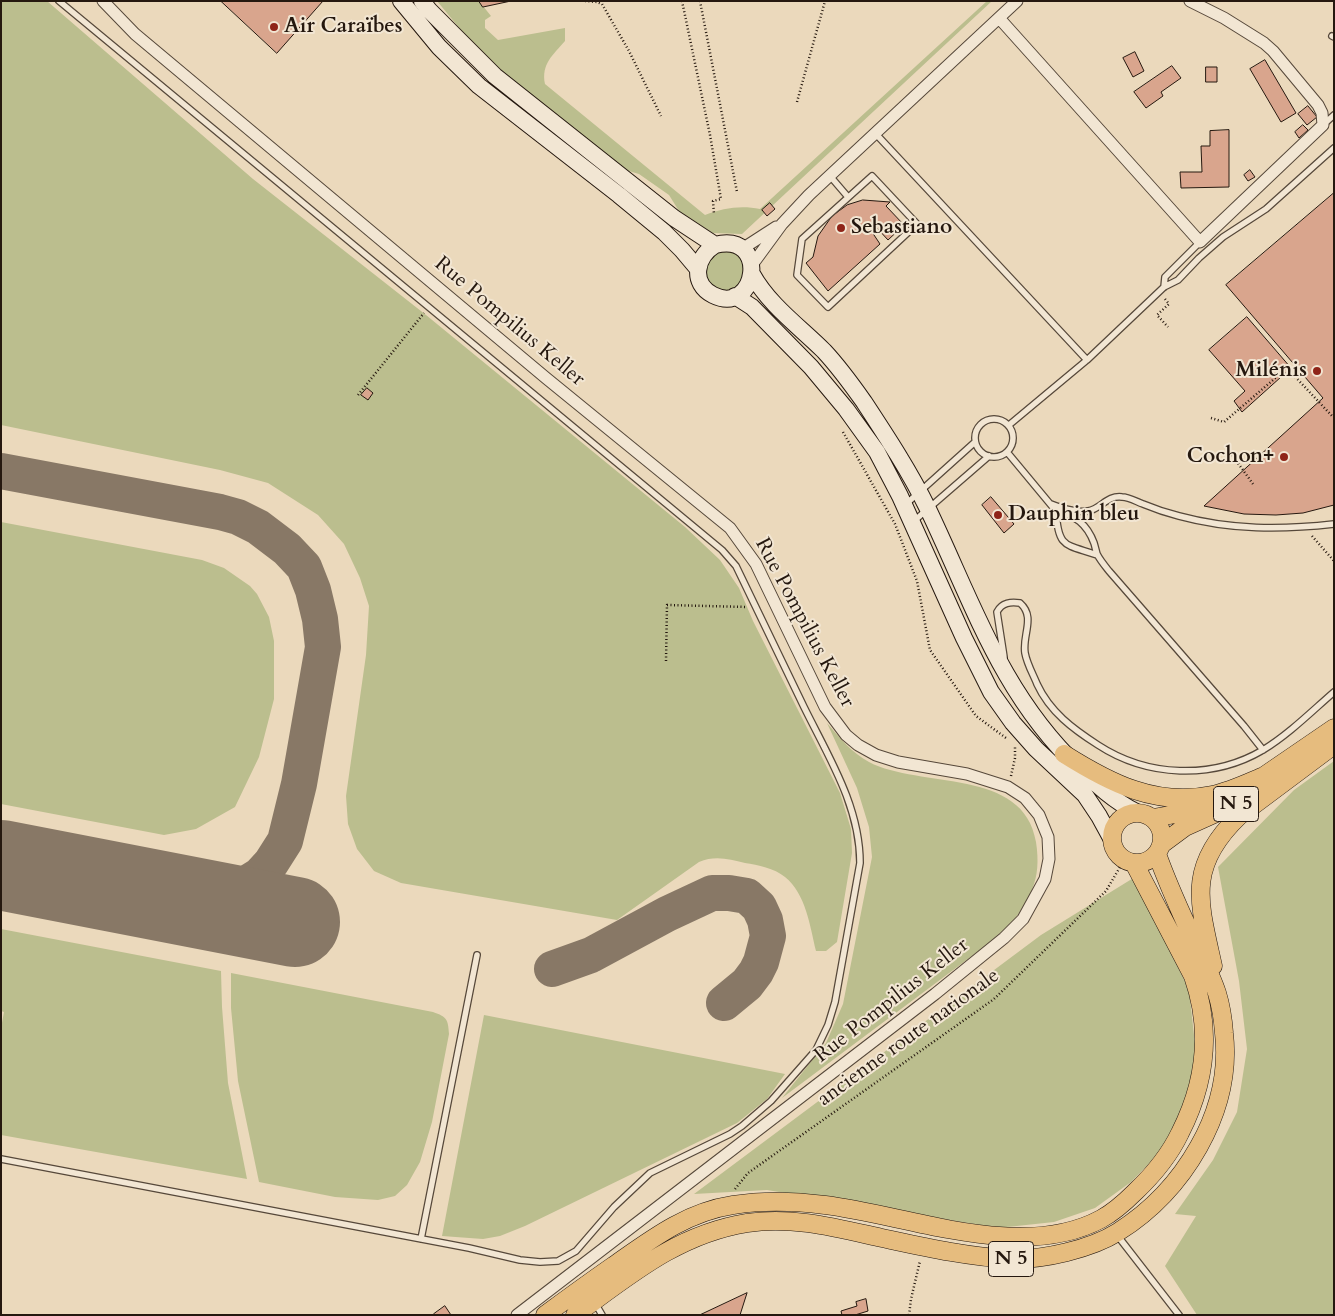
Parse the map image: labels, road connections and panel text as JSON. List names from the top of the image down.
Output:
{
  "streets": {
    "main road": ["N 5"],
    "street": ["Rue Pompilius Keller"],
    "path": ["ancienne route nationale"]
  },
  "crossings": [
    ["N 5", "ancienne route nationale"]
  ],
  "places": [
    "Air Caraïbes",
    "Sebastiano",
    "Milénis",
    "Cochon+",
    "Dauphin bleu"
  ]
}
